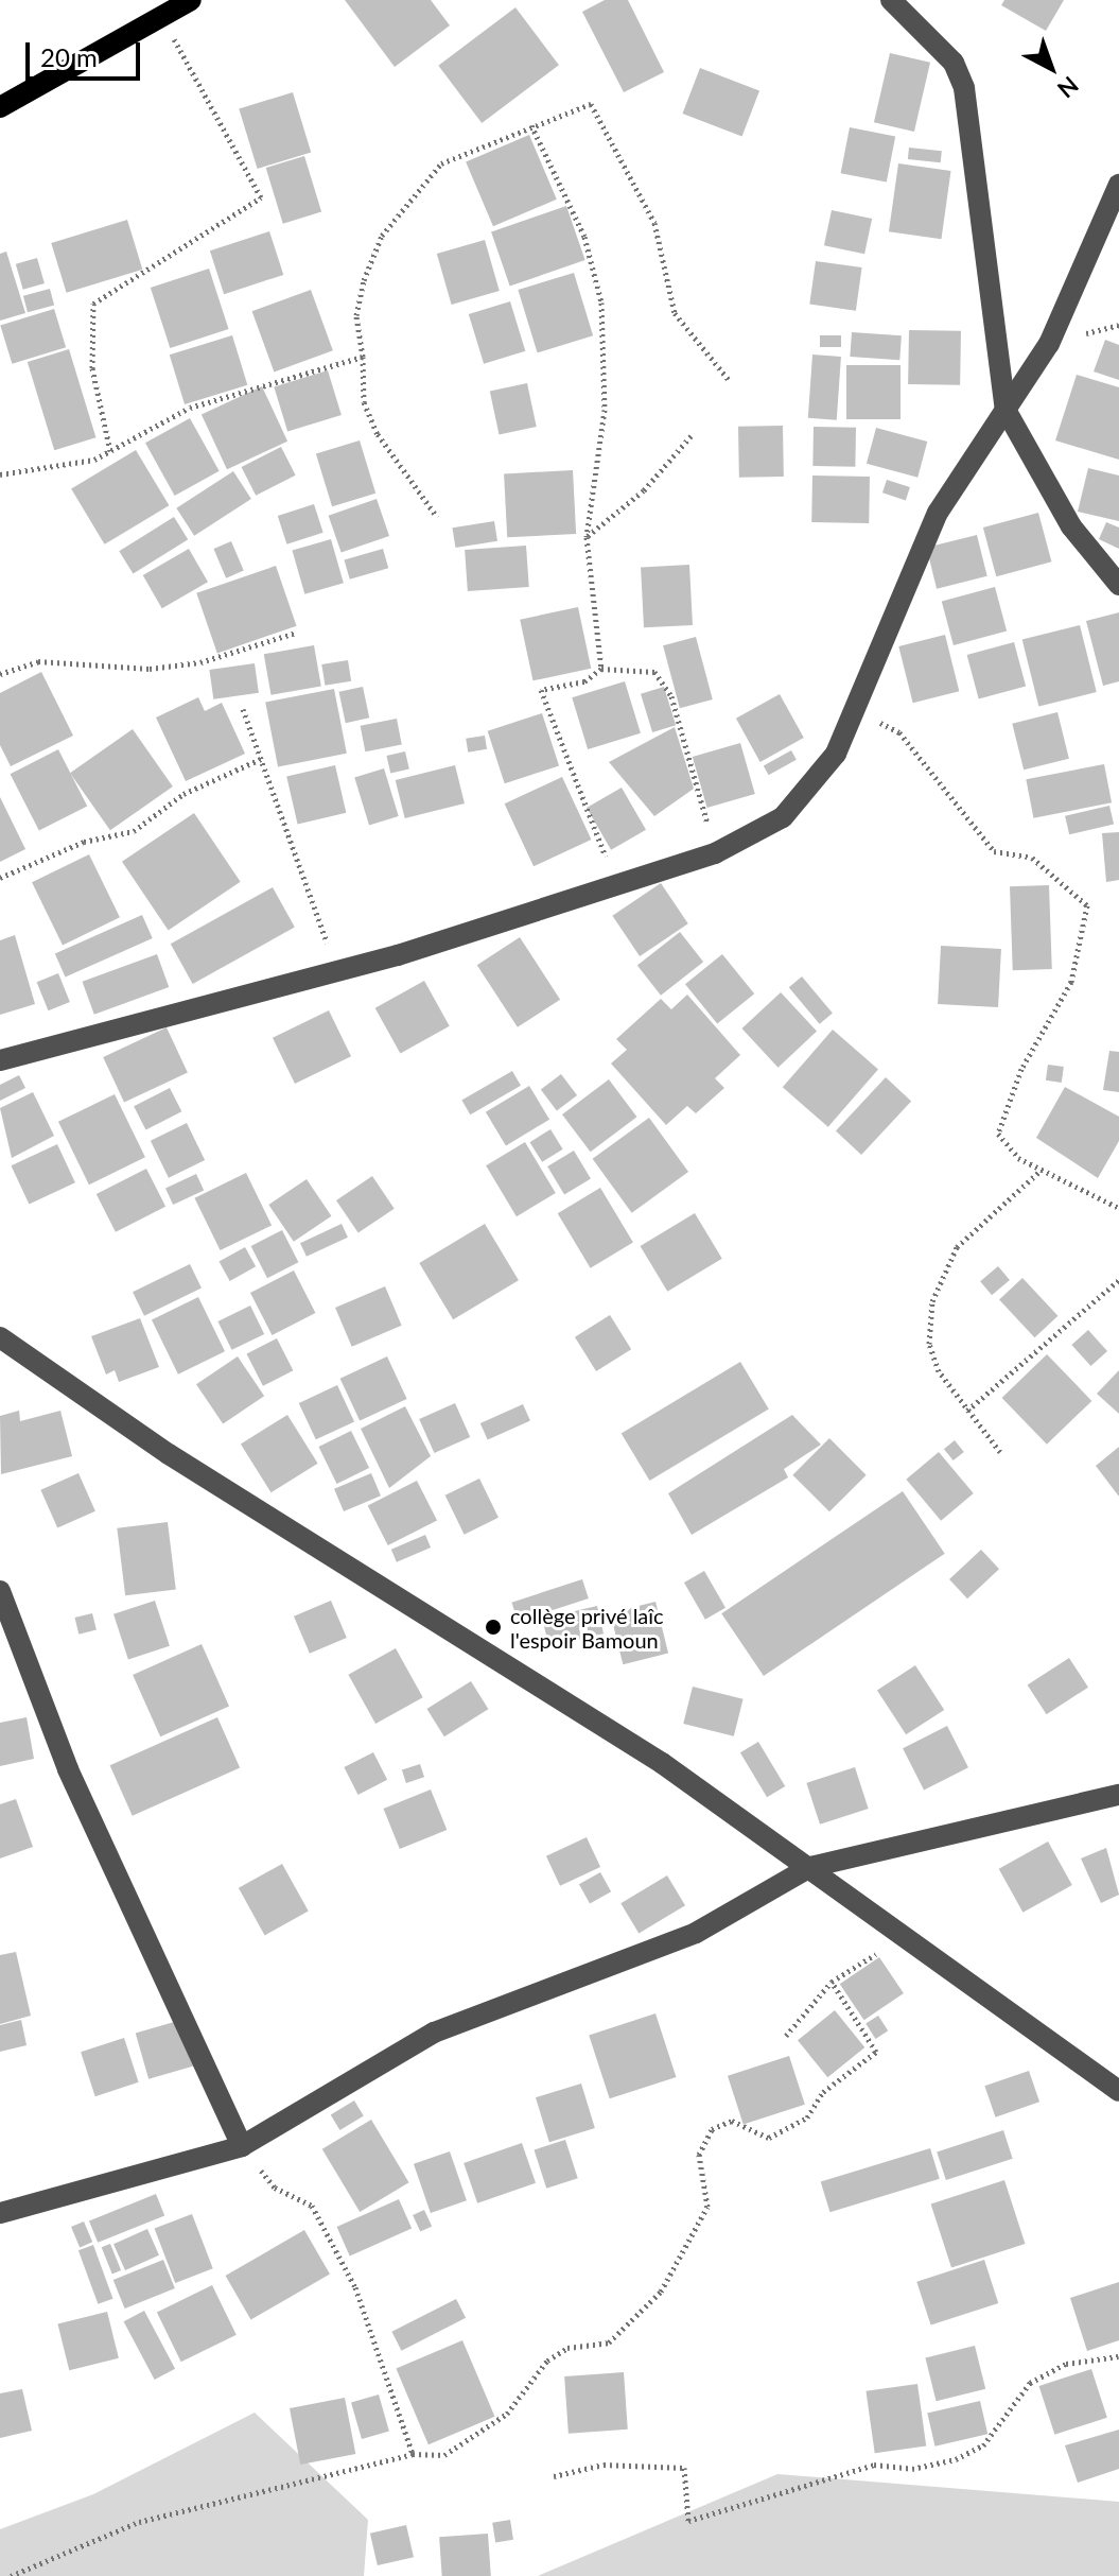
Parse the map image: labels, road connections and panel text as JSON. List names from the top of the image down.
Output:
{
  "places": ["collège privé laîc l'espoir Bamoun"],
  "scale_bar": "20 m",
  "north": "bottom right"
}
